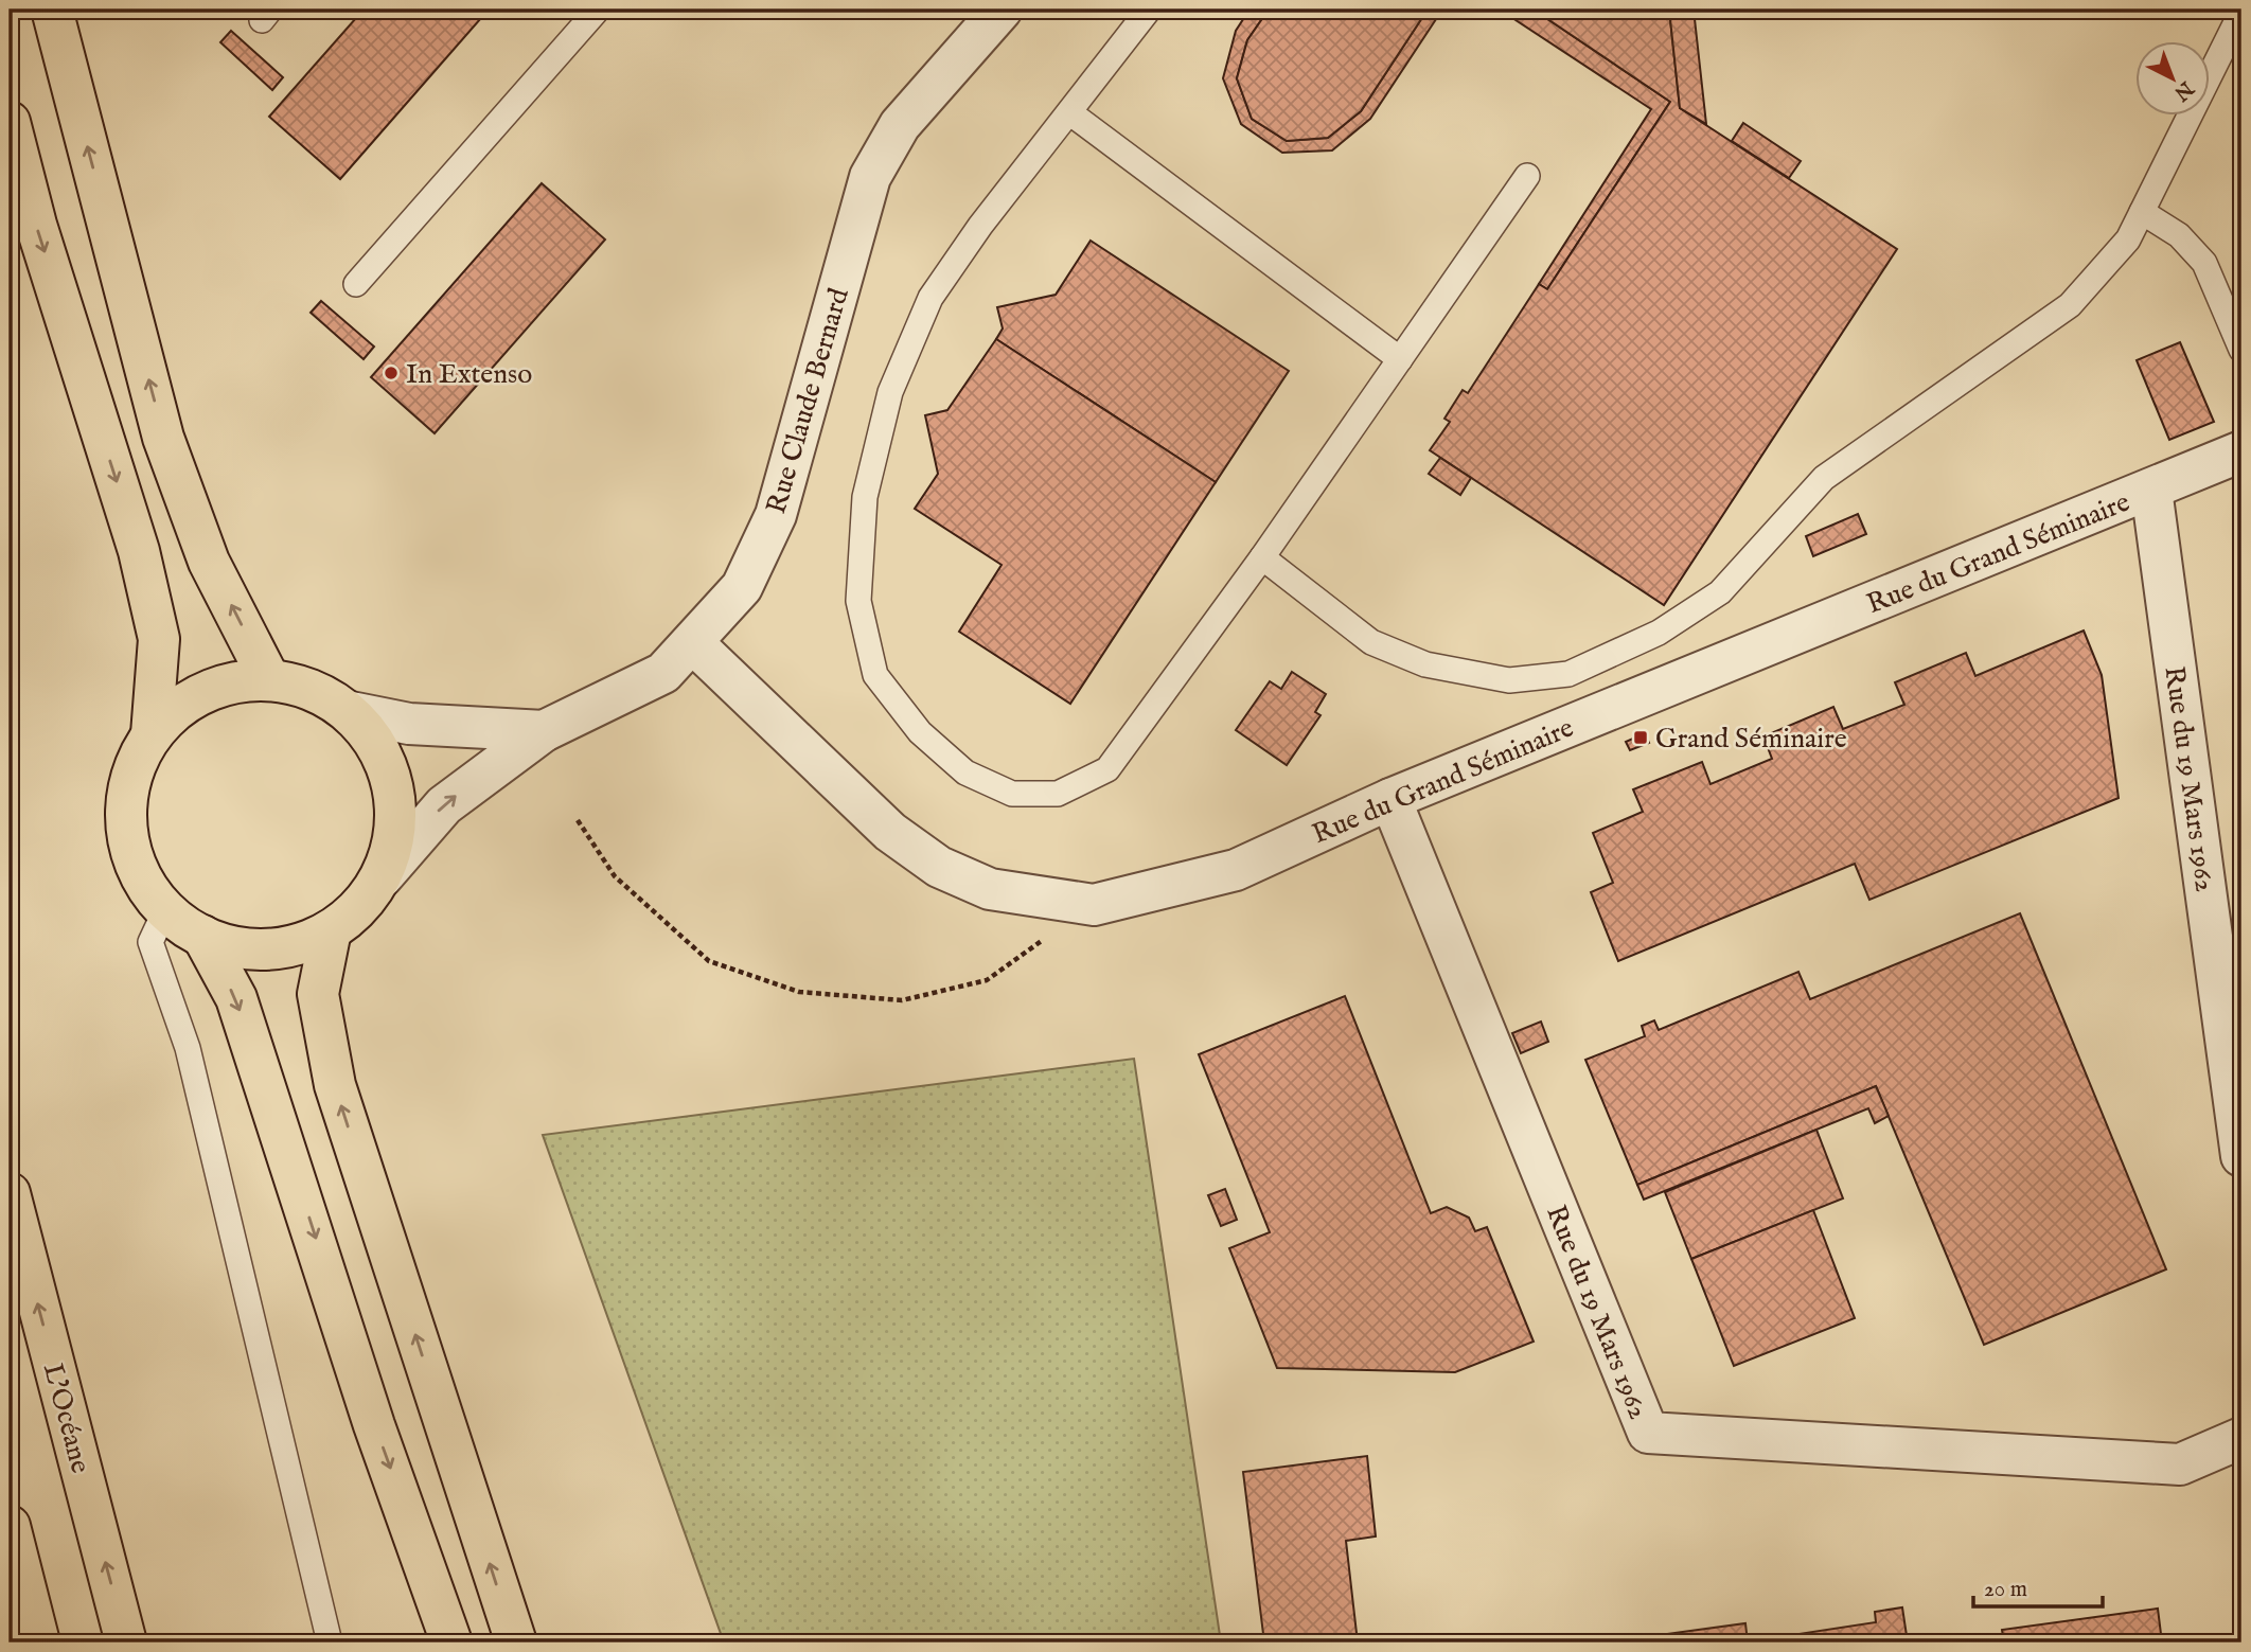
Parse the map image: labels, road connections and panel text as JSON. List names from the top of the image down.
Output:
{
  "streets": {
    "main road": ["L’Océane"],
    "street": ["Rue Claude Bernard", "Rue du Grand Séminaire", "Rue du 19 Mars 1962"]
  },
  "crossings": [
    ["Rue Claude Bernard", "Rue du Grand Séminaire"],
    ["Rue du Grand Séminaire", "Rue du 19 Mars 1962"]
  ],
  "places": {
    "other": ["In Extenso"],
    "transit": ["Grand Séminaire"]
  },
  "scale_bar": "20 m",
  "north": "bottom right"
}
